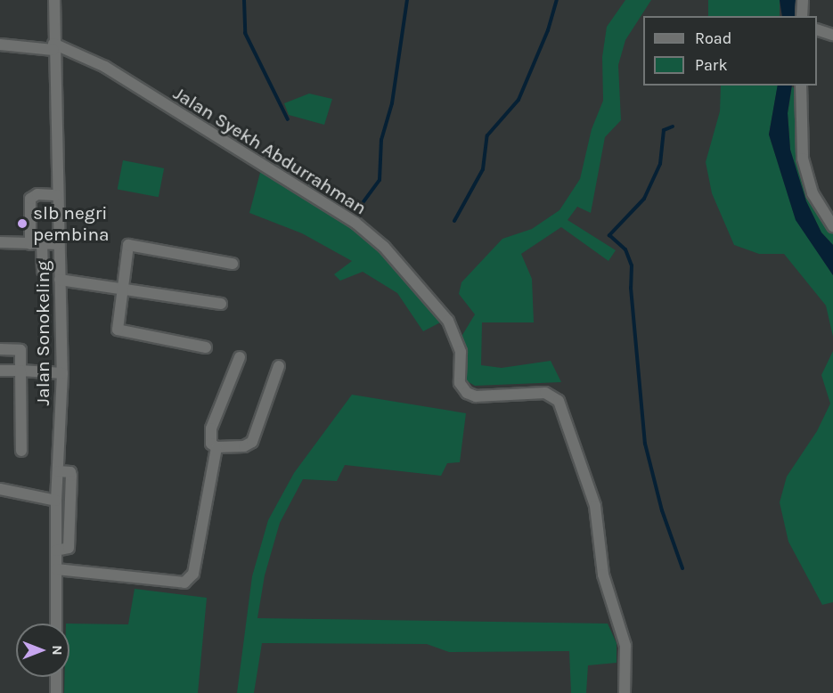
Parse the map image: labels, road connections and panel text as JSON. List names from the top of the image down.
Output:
{
  "streets": {
    "street": ["Jalan Syekh Abdurrahman", "Jalan Sonokeling"]
  },
  "crossings": [
    ["Jalan Syekh Abdurrahman", "Jalan Sonokeling"]
  ],
  "places": ["slb negri pembina"],
  "legend": ["Road", "Park"],
  "north": "right"
}
